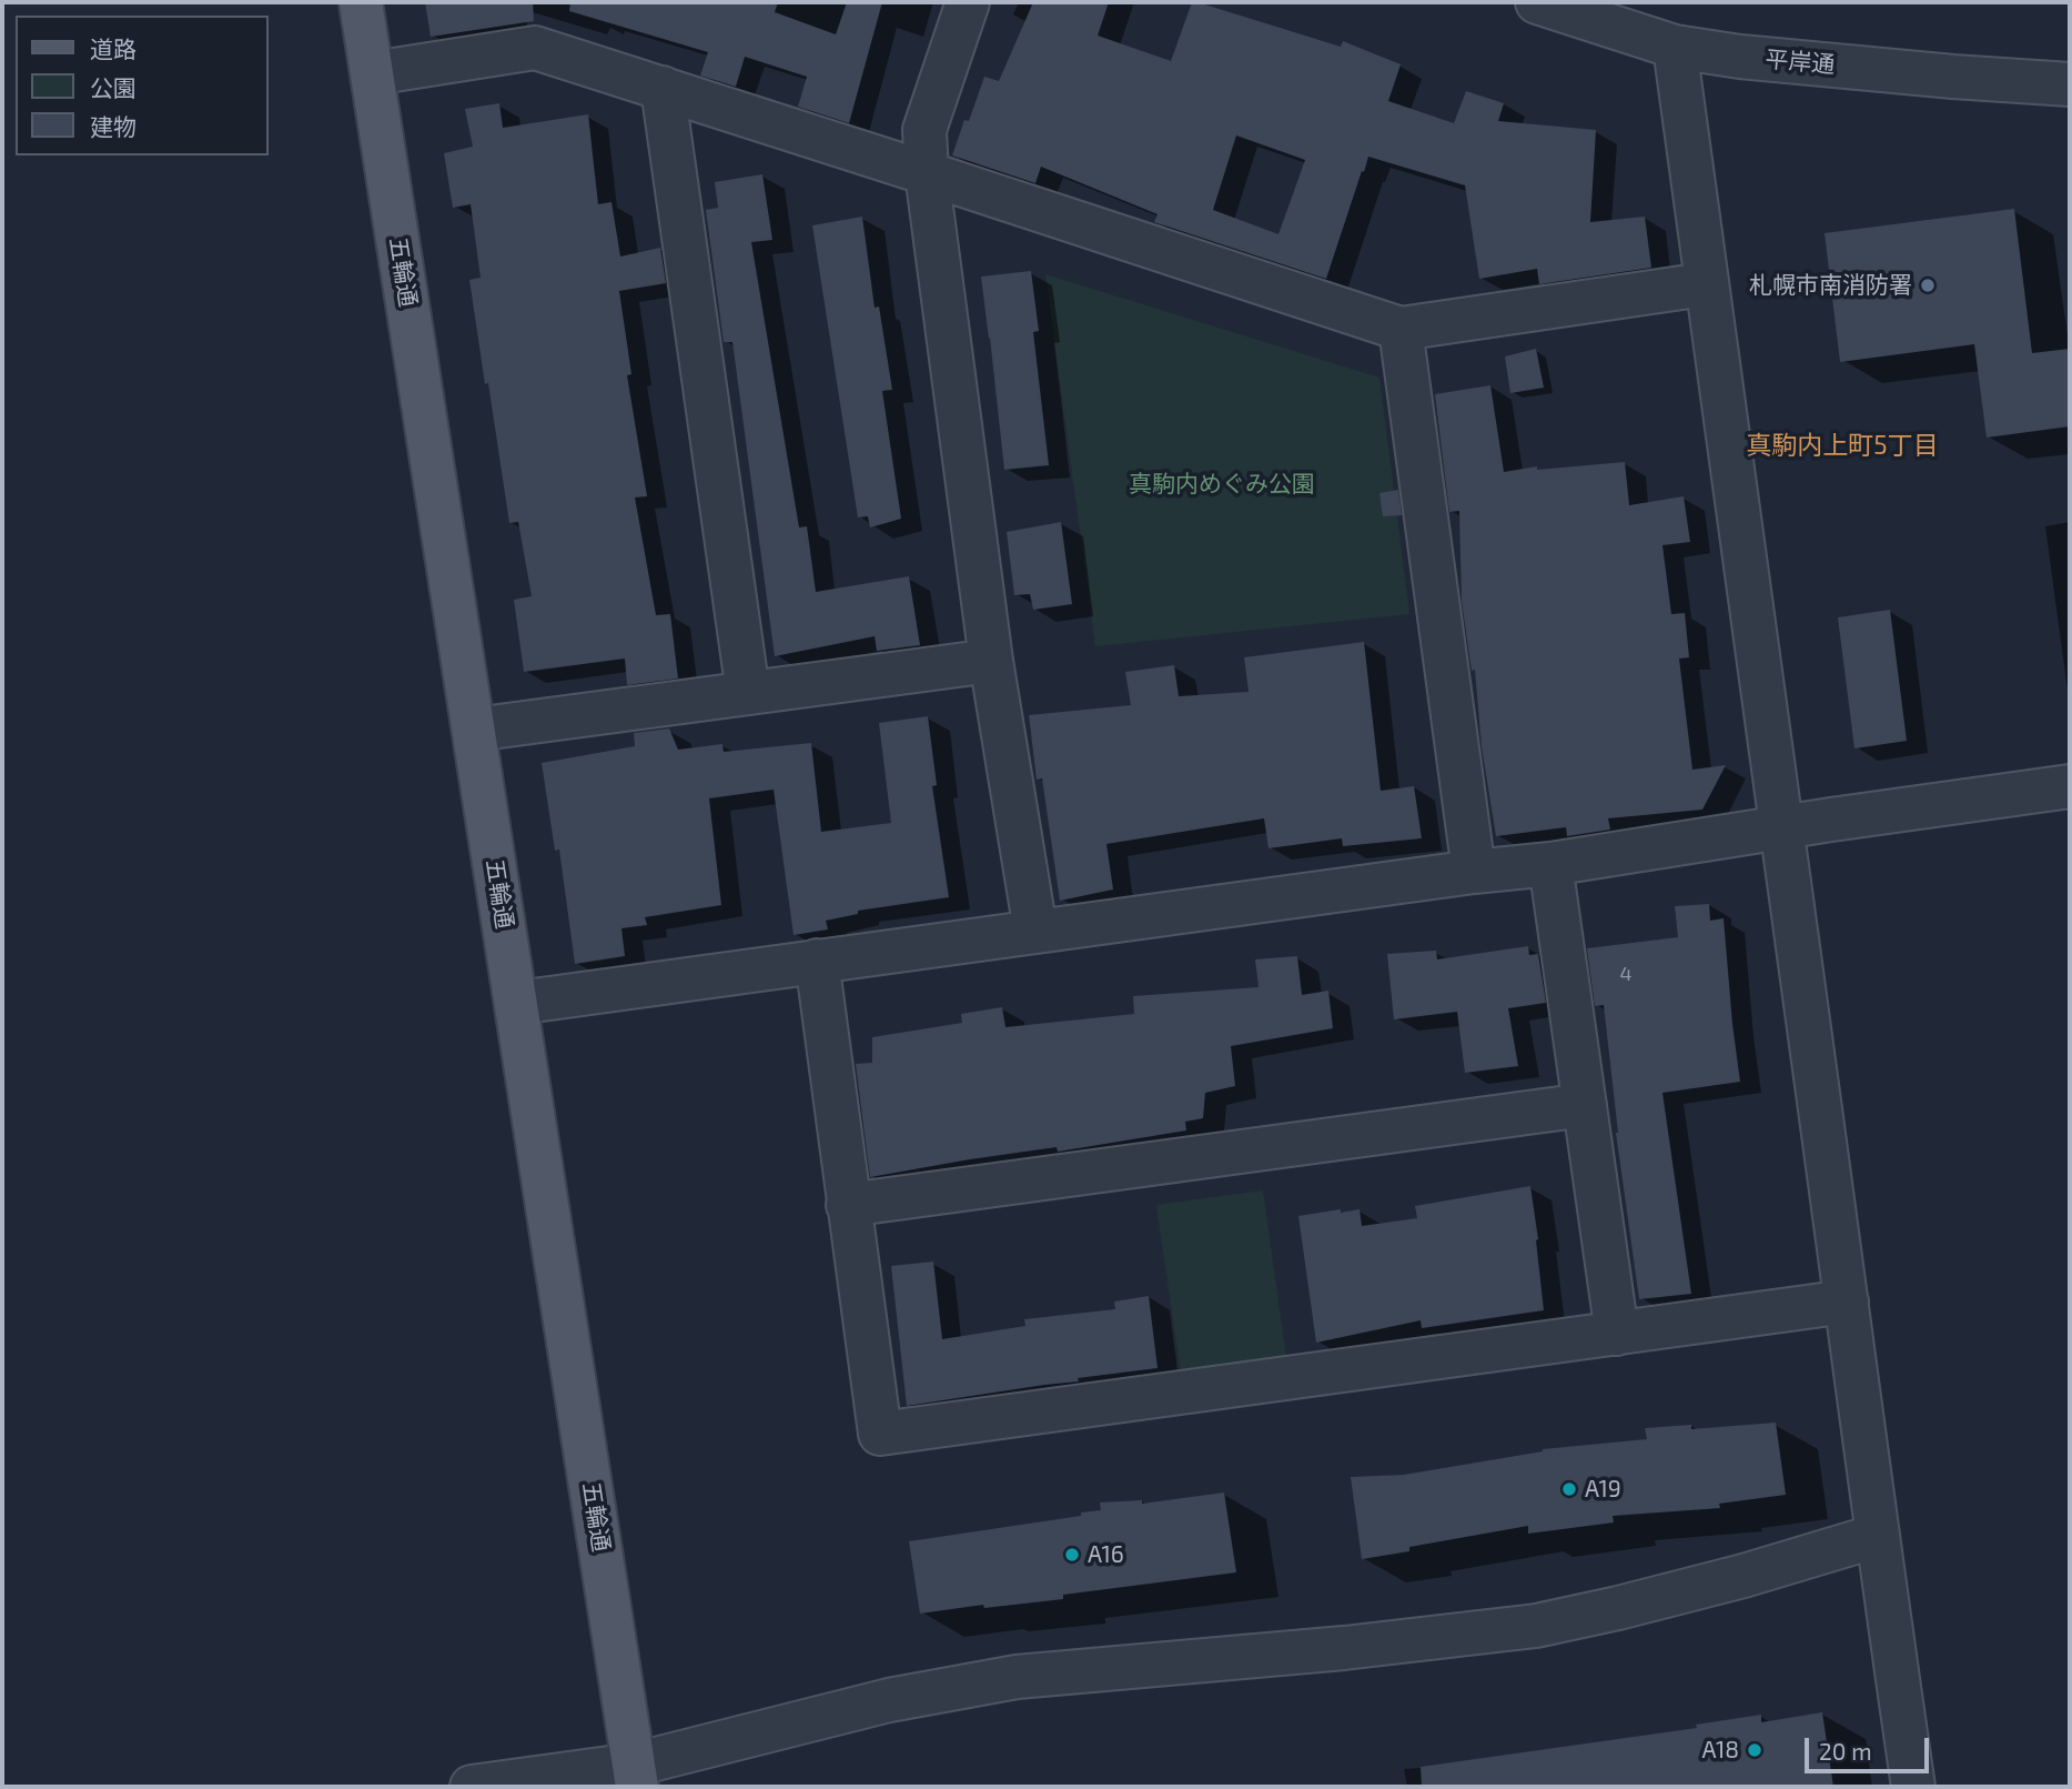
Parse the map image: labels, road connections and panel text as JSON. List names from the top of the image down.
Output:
{
  "streets": {
    "main road": ["五輪通"],
    "street": ["平岸通"]
  },
  "districts": ["真駒内上町5丁目"],
  "parks": ["真駒内めぐみ公園"],
  "places": [
    "札幌市南消防署",
    "A19",
    "A16",
    "A18"
  ],
  "house_numbers": ["4"],
  "legend": ["道路", "公園", "建物"],
  "scale_bar": "20 m"
}
